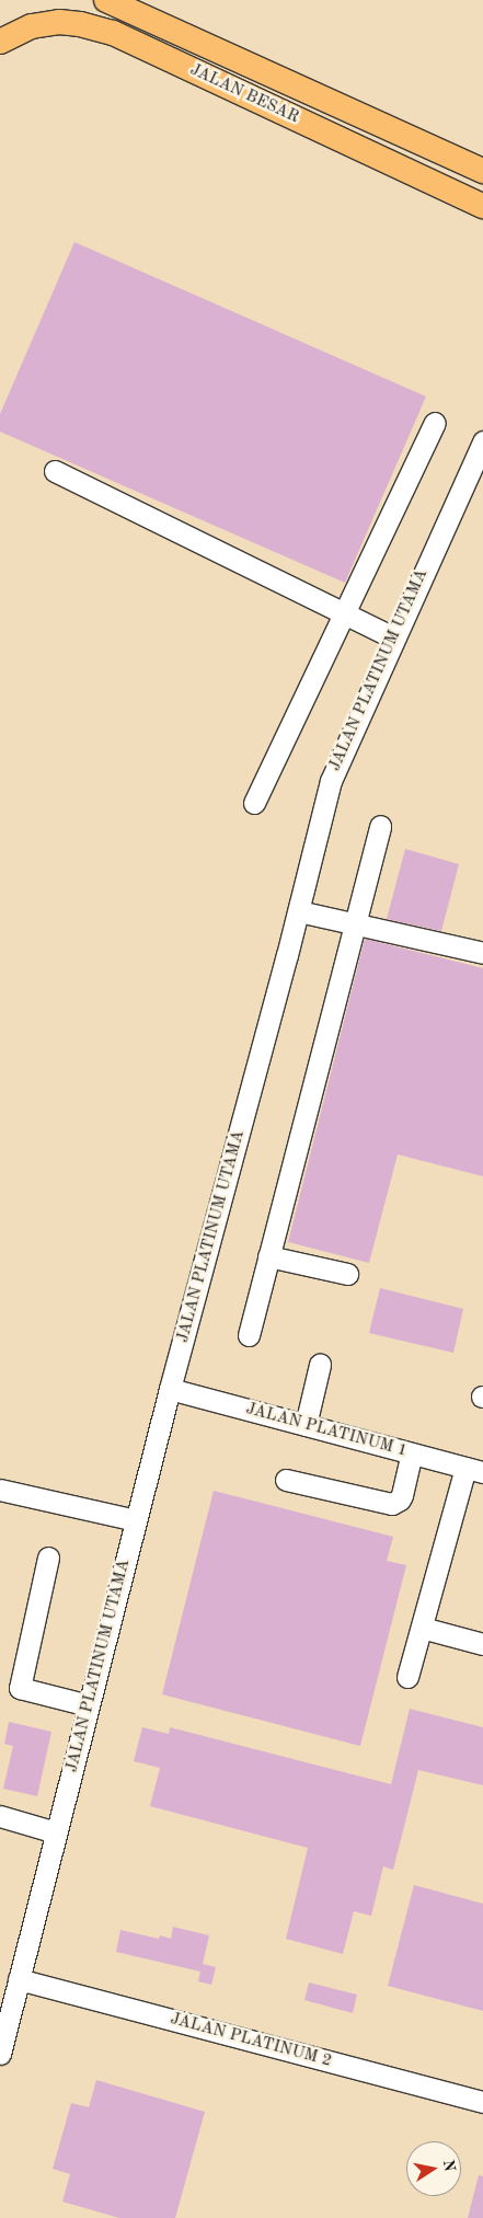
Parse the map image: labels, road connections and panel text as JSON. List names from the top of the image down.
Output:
{
  "streets": {
    "main road": ["JALAN BESAR"],
    "street": ["JALAN PLATINUM UTAMA", "JALAN PLATINUM 1", "JALAN PLATINUM 2"]
  },
  "crossings": [
    ["JALAN PLATINUM UTAMA", "JALAN PLATINUM 1"],
    ["JALAN PLATINUM UTAMA", "JALAN PLATINUM 2"]
  ],
  "north": "right"
}
